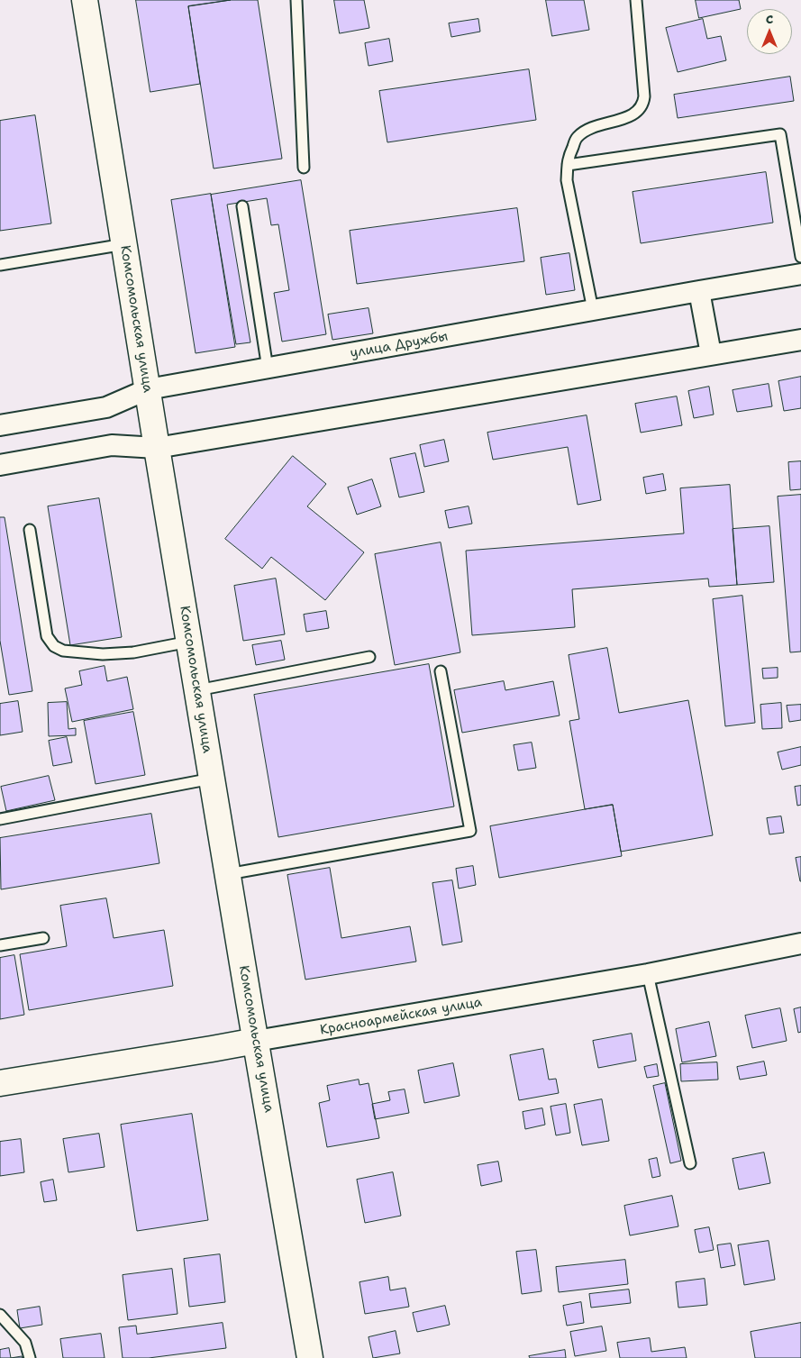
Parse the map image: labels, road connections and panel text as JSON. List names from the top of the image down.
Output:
{
  "streets": {
    "street": ["Комсомольская улица", "улица Дружбы", "Красноармейская улица"]
  },
  "crossings": [
    ["Комсомольская улица", "улица Дружбы"],
    ["Комсомольская улица", "Красноармейская улица"]
  ],
  "north": "top"
}
